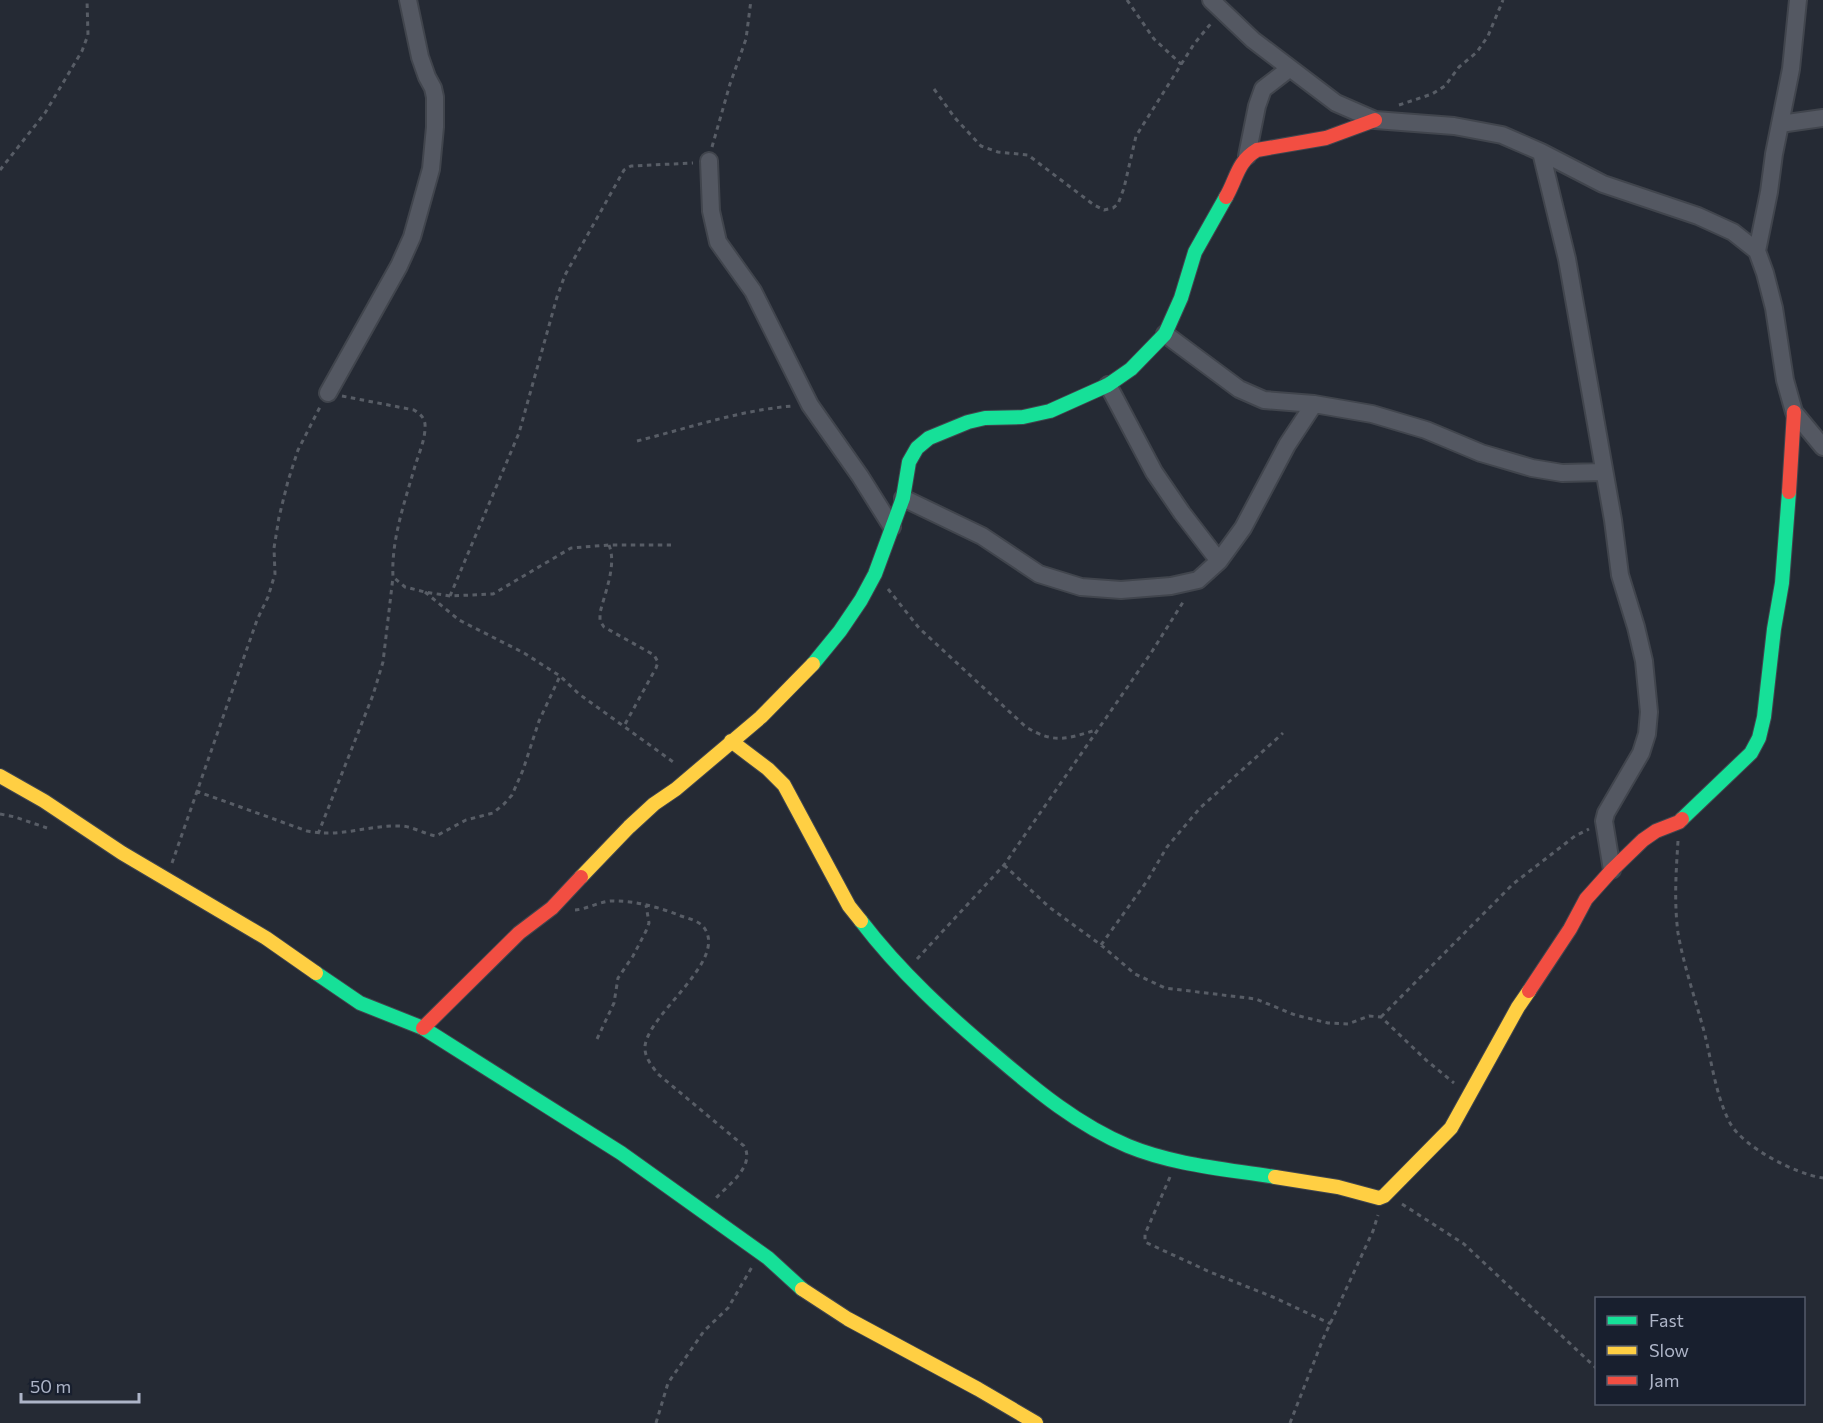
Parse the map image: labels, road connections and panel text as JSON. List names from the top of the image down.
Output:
{
  "legend": ["Fast", "Slow", "Jam"],
  "scale_bar": "50 m"
}
